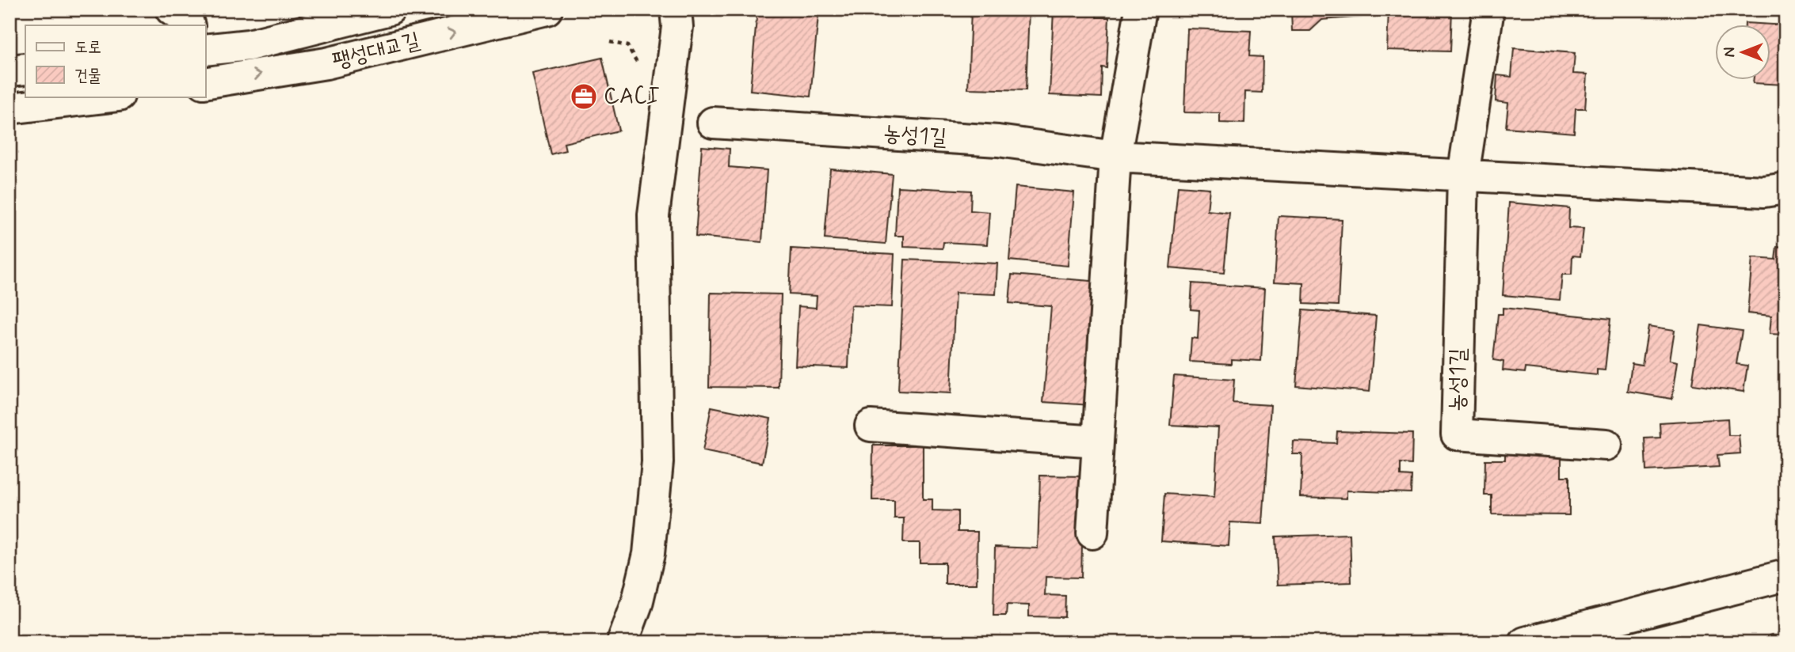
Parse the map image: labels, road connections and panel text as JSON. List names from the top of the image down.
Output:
{
  "streets": {
    "street": ["팽성대교길", "농성1길"]
  },
  "places": {
    "office": ["CACI"]
  },
  "legend": ["도로", "건물"],
  "north": "left"
}
